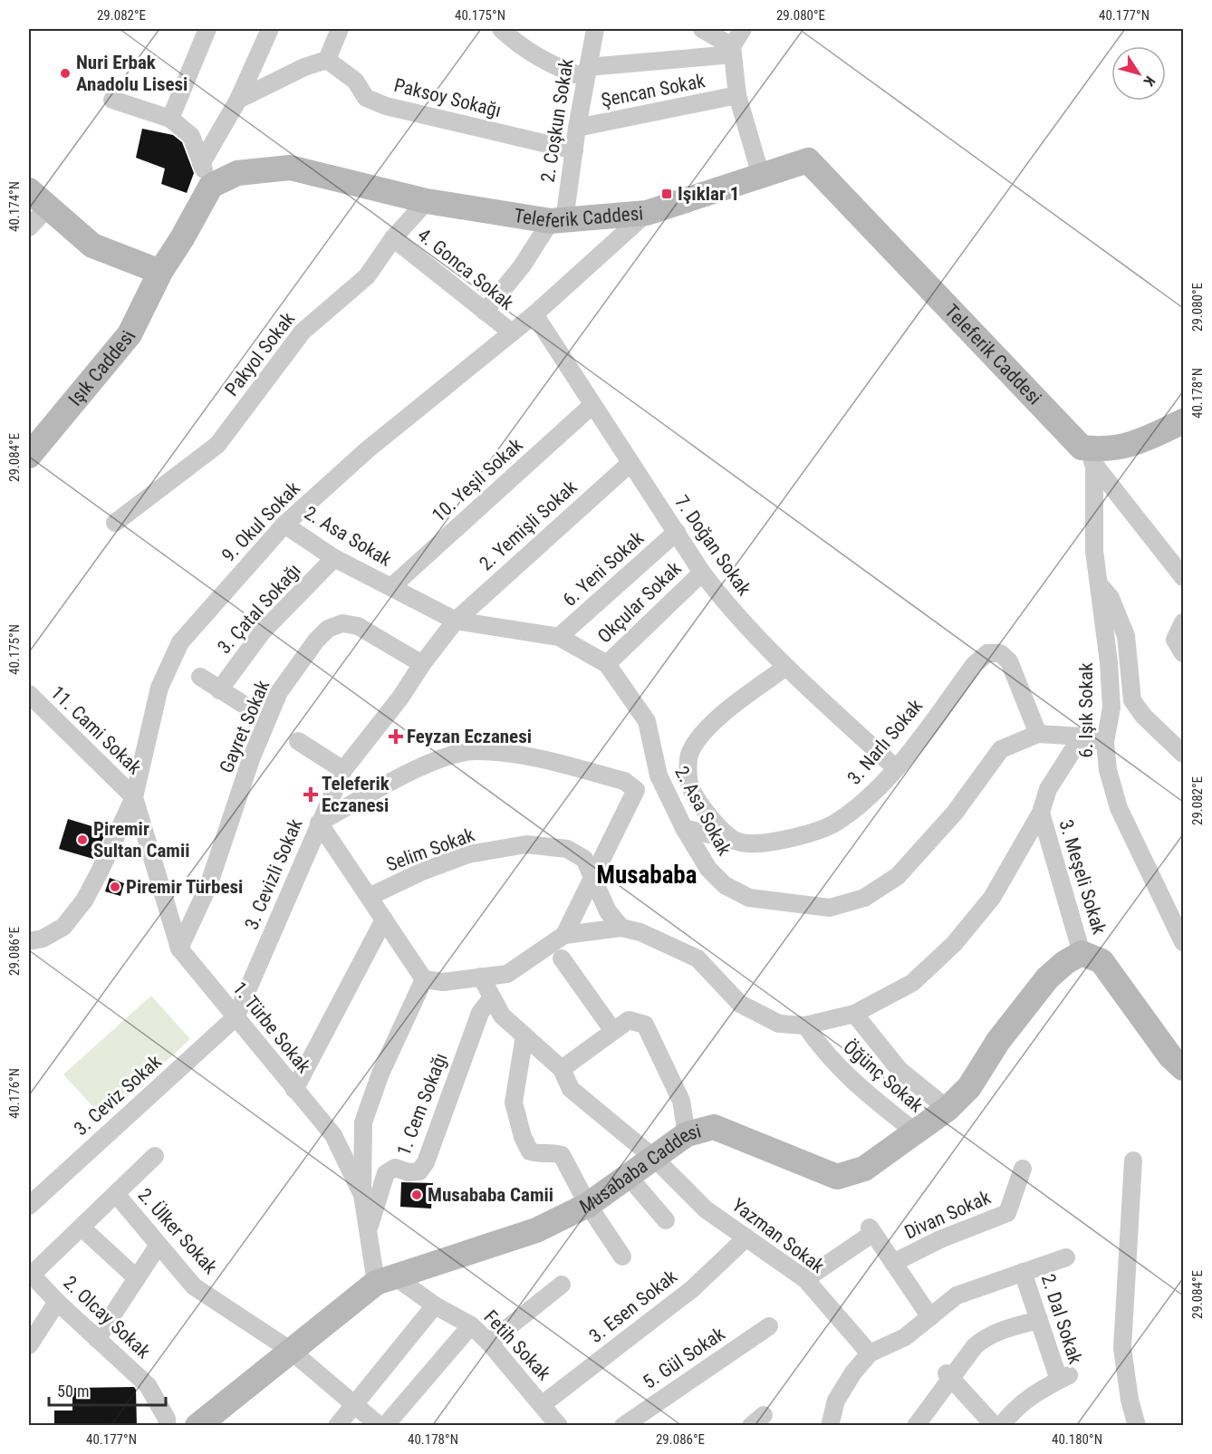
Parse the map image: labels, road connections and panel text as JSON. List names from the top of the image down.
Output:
{
  "streets": {
    "main road": ["Teleferik Caddesi", "Işık Caddesi", "Musababa Caddesi"],
    "street": [
      "Şencan Sokak",
      "Paksoy Sokağı",
      "2. Coşkun Sokak",
      "4. Gonca Sokak",
      "Pakyol Sokak",
      "10. Yeşil Sokak",
      "9. Okul Sokak",
      "2. Yemişli Sokak",
      "2. Asa Sokak",
      "7. Doğan Sokak",
      "6. Yeni Sokak",
      "Okçular Sokak",
      "3. Çatal Sokağı",
      "6. Işık Sokak",
      "Gayret Sokak",
      "11. Cami Sokak",
      "3. Narlı Sokak",
      "Selim Sokak",
      "3. Cevizli Sokak",
      "3. Meşeli Sokak",
      "1. Türbe Sokak",
      "Öğünç Sokak",
      "3. Ceviz Sokak",
      "1. Cem Sokağı",
      "Divan Sokak",
      "2. Ülker Sokak",
      "Yazman Sokak",
      "3. Esen Sokak",
      "2. Olcay Sokak",
      "2. Dal Sokak",
      "Fetih Sokak",
      "5. Gül Sokak"
    ]
  },
  "crossings": [
    ["Şencan Sokak", "2. Coşkun Sokak"],
    ["Paksoy Sokağı", "2. Coşkun Sokak"],
    ["2. Coşkun Sokak", "Teleferik Caddesi"],
    ["Teleferik Caddesi", "Pakyol Sokak"],
    ["Teleferik Caddesi", "9. Okul Sokak"],
    ["Teleferik Caddesi", "6. Işık Sokak"],
    ["4. Gonca Sokak", "Pakyol Sokak"],
    ["4. Gonca Sokak", "9. Okul Sokak"],
    ["10. Yeşil Sokak", "2. Asa Sokak"],
    ["10. Yeşil Sokak", "7. Doğan Sokak"],
    ["9. Okul Sokak", "2. Asa Sokak"],
    ["9. Okul Sokak", "7. Doğan Sokak"],
    ["9. Okul Sokak", "11. Cami Sokak"],
    ["9. Okul Sokak", "1. Türbe Sokak"],
    ["2. Yemişli Sokak", "2. Asa Sokak"],
    ["2. Yemişli Sokak", "7. Doğan Sokak"],
    ["2. Yemişli Sokak", "3. Cevizli Sokak"],
    ["2. Asa Sokak", "6. Yeni Sokak"],
    ["2. Asa Sokak", "Okçular Sokak"],
    ["2. Asa Sokak", "3. Çatal Sokağı"],
    ["2. Asa Sokak", "6. Işık Sokak"],
    ["2. Asa Sokak", "3. Narlı Sokak"],
    ["2. Asa Sokak", "3. Cevizli Sokak"],
    ["2. Asa Sokak", "3. Meşeli Sokak"],
    ["7. Doğan Sokak", "6. Yeni Sokak"],
    ["7. Doğan Sokak", "Okçular Sokak"],
    ["7. Doğan Sokak", "3. Narlı Sokak"],
    ["Gayret Sokak", "3. Cevizli Sokak"],
    ["Gayret Sokak", "1. Türbe Sokak"],
    ["11. Cami Sokak", "1. Türbe Sokak"],
    ["3. Cevizli Sokak", "1. Türbe Sokak"],
    ["3. Cevizli Sokak", "3. Ceviz Sokak"],
    ["3. Meşeli Sokak", "Öğünç Sokak"],
    ["3. Meşeli Sokak", "Musababa Caddesi"],
    ["1. Türbe Sokak", "3. Ceviz Sokak"],
    ["1. Türbe Sokak", "1. Cem Sokağı"],
    ["1. Türbe Sokak", "Musababa Caddesi"],
    ["1. Türbe Sokak", "Fetih Sokak"],
    ["Öğünç Sokak", "Musababa Caddesi"],
    ["1. Cem Sokağı", "Yazman Sokak"],
    ["Musababa Caddesi", "2. Ülker Sokak"],
    ["Musababa Caddesi", "Yazman Sokak"],
    ["Musababa Caddesi", "Fetih Sokak"],
    ["2. Ülker Sokak", "2. Olcay Sokak"],
    ["Yazman Sokak", "3. Esen Sokak"],
    ["3. Esen Sokak", "Fetih Sokak"]
  ],
  "districts": ["Musababa"],
  "places": {
    "other": [
      "Nuri Erbak Anadolu Lisesi",
      "Piremir Sultan Camii",
      "Piremir Türbesi",
      "Musababa Camii"
    ],
    "transit": ["Işıklar 1"],
    "health": ["Feyzan Eczanesi", "Teleferik Eczanesi"]
  },
  "scale_bar": "50 m",
  "north": "bottom right",
  "coordinates": [
    "29.082°E",
    "40.175°N",
    "29.080°E",
    "40.177°N",
    "40.174°N",
    "40.178°N",
    "29.084°E",
    "29.086°E",
    "40.176°N",
    "40.180°N"
  ]
}
